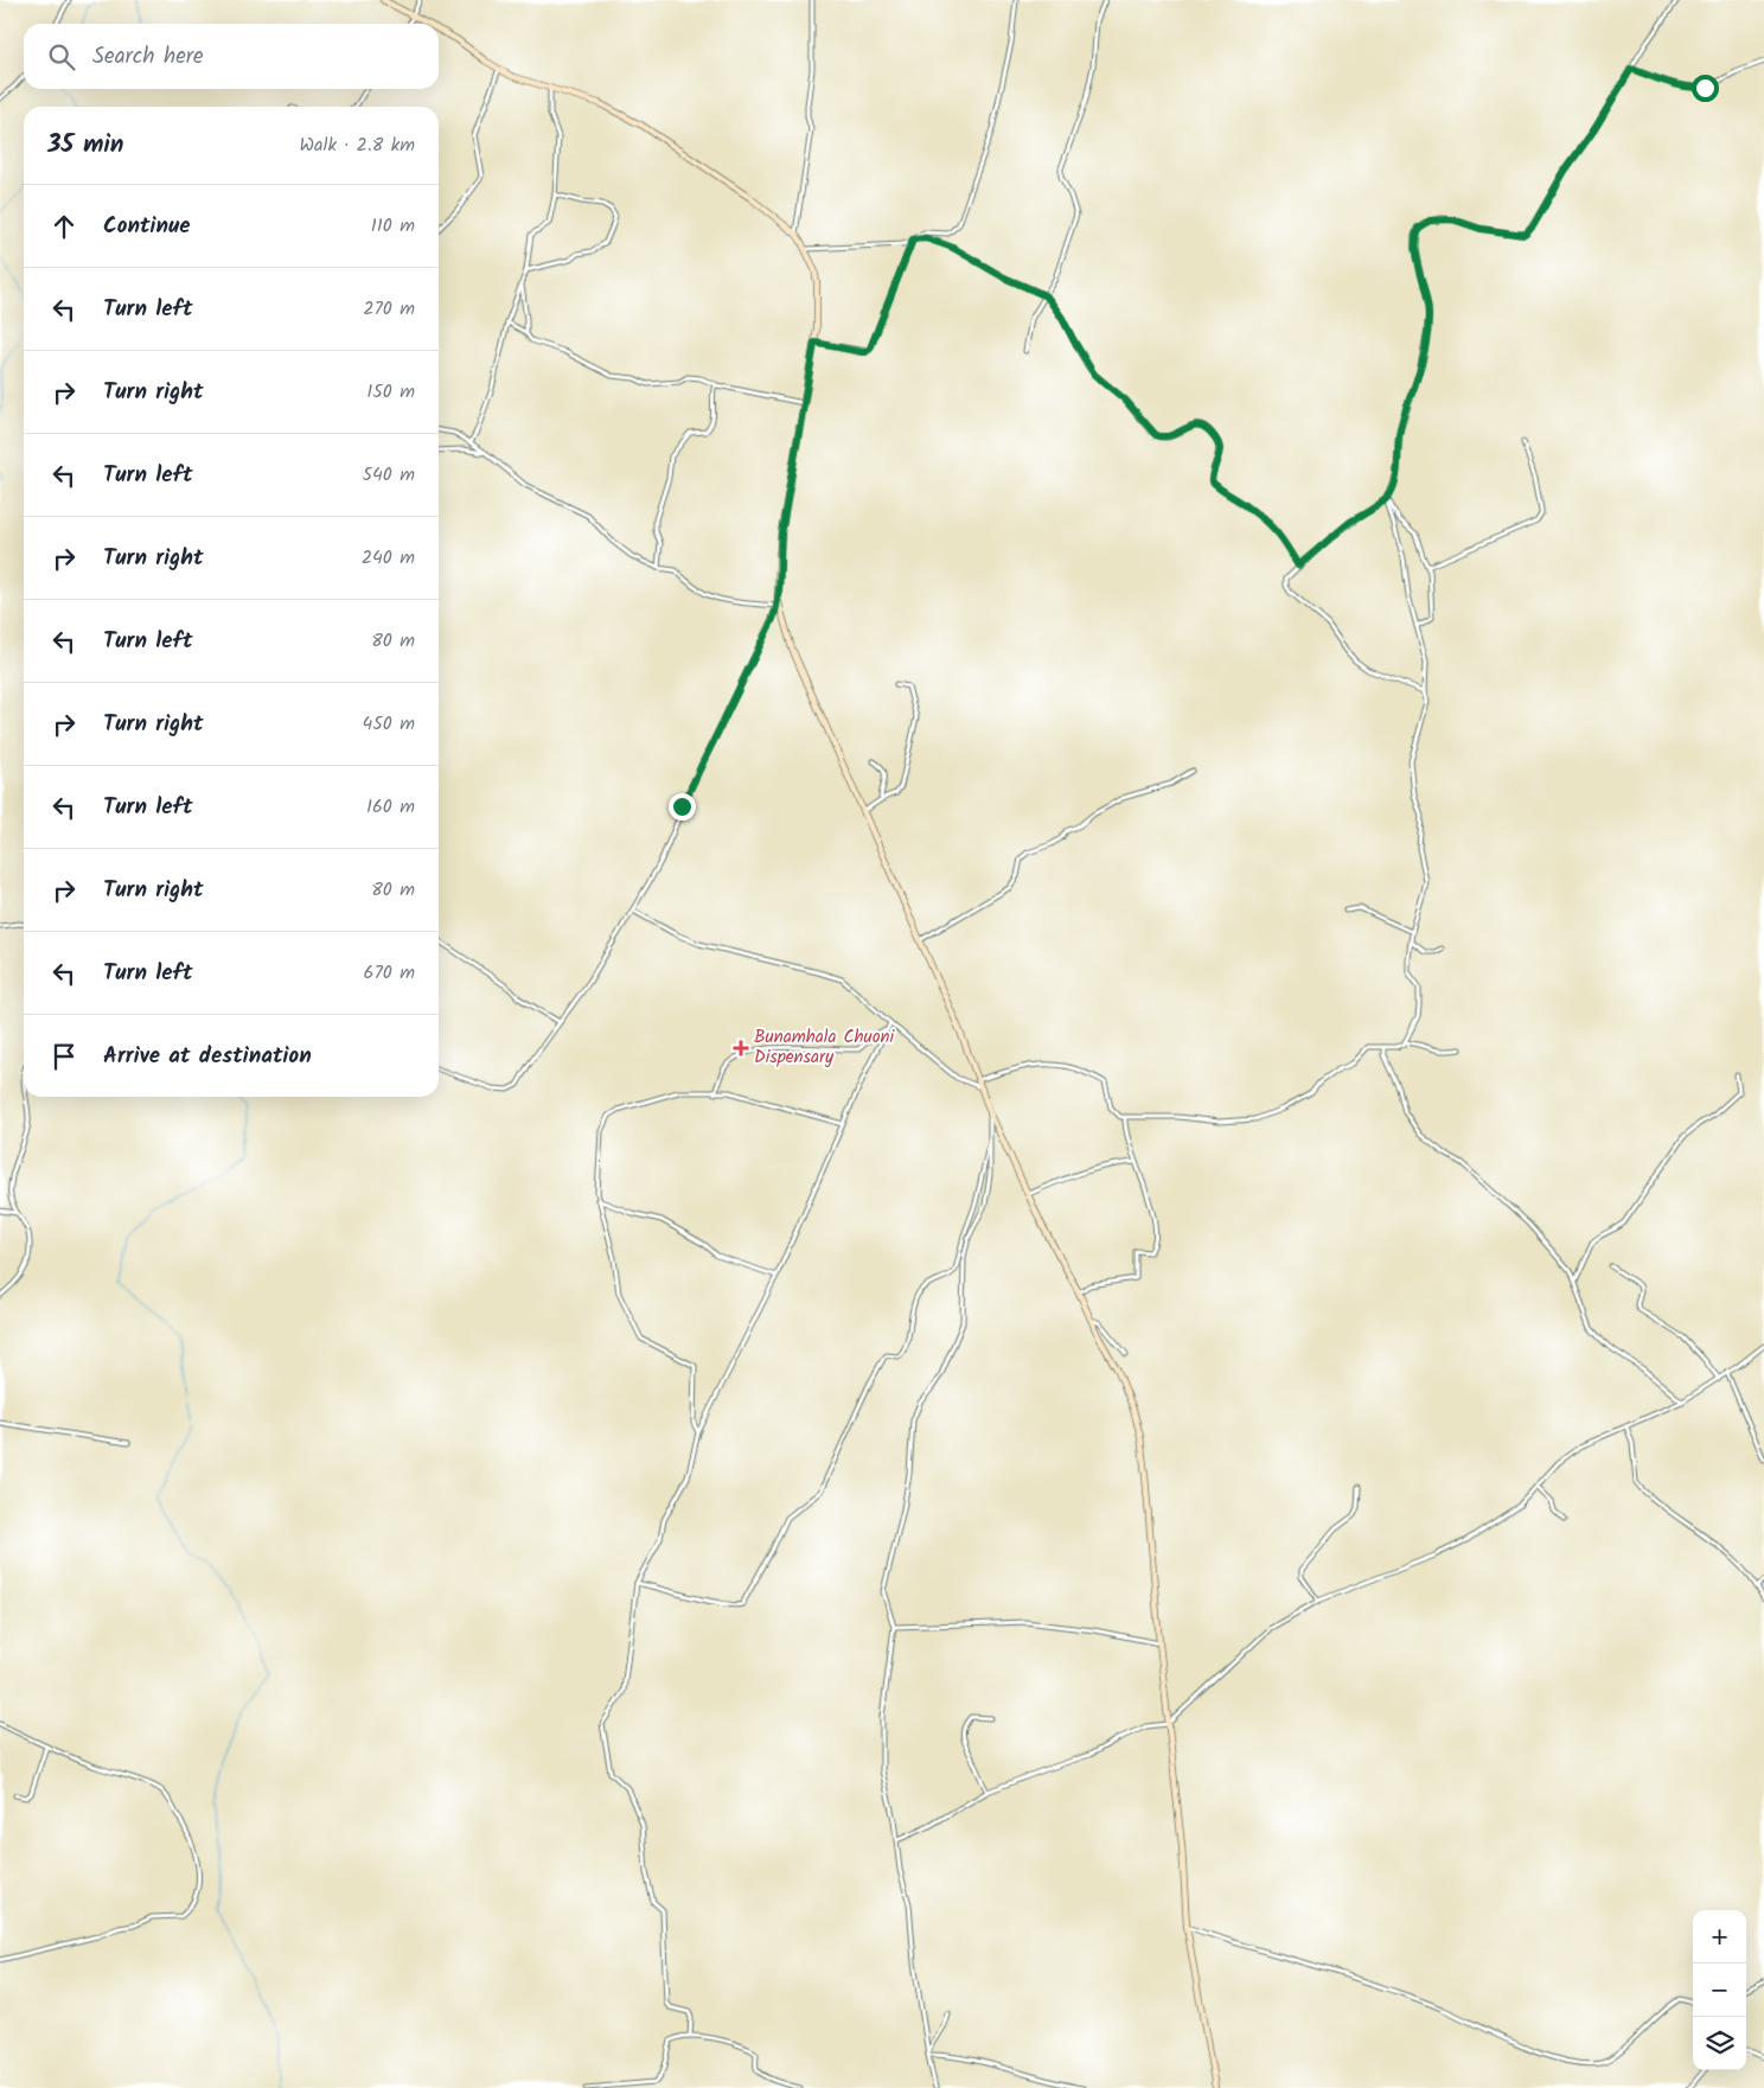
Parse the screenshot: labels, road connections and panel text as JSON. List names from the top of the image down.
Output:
{
  "places": {
    "health": ["Bunamhala Chuoni Dispensary"]
  },
  "page": {
    "search": "Search here",
    "heading": ["35 min", "Walk · 2.8 km"],
    "list": [
      ["Continue", "110 m"],
      ["Turn left", "270 m"],
      ["Turn right", "150 m"],
      ["Turn left", "540 m"],
      ["Turn right", "240 m"],
      ["Turn left", "80 m"],
      ["Turn right", "450 m"],
      ["Turn left", "160 m"],
      ["Turn right", "80 m"],
      ["Turn left", "670 m"],
      "Arrive at destination"
    ],
    "map_buttons": ["+", "−"]
  }
}
